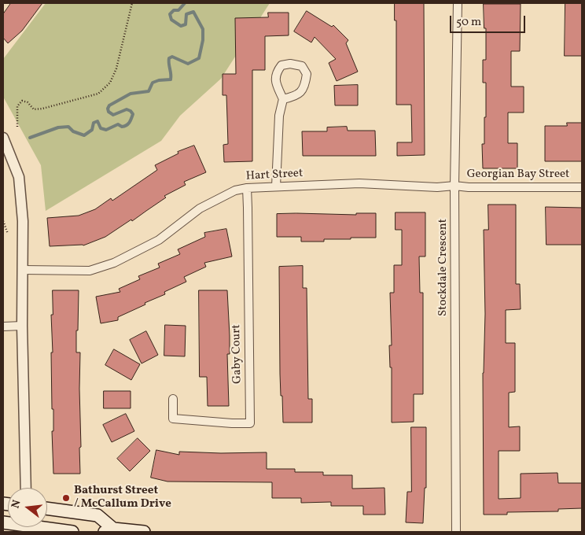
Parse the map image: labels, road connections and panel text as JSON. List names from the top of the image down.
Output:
{
  "streets": {
    "street": [
      "Georgian Bay Street",
      "Hart Street",
      "Stockdale Crescent",
      "Gaby Court"
    ]
  },
  "crossings": [
    ["Georgian Bay Street", "Hart Street"],
    ["Georgian Bay Street", "Stockdale Crescent"],
    ["Hart Street", "Stockdale Crescent"],
    ["Hart Street", "Gaby Court"]
  ],
  "places": ["Bathurst Street / McCallum Drive"],
  "scale_bar": "50 m",
  "north": "left"
}
